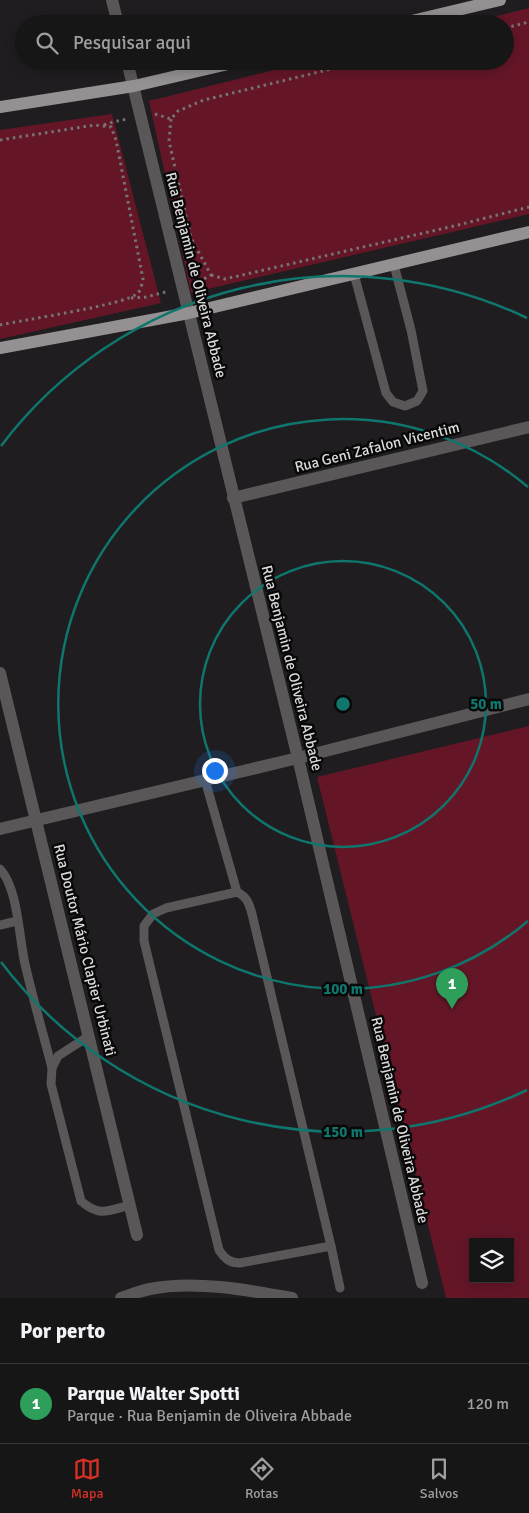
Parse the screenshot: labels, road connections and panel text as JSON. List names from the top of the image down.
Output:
{
  "streets": {
    "street": ["Rua Benjamin de Oliveira Abbade", "Rua Geni Zafalon Vicentim", "Rua Doutor Mário Clapier Urbinati"]
  },
  "crossings": [
    ["Rua Benjamin de Oliveira Abbade", "Rua Geni Zafalon Vicentim"]
  ],
  "page": {
    "search": "Pesquisar aqui",
    "pins": "1",
    "heading": "Por perto",
    "list": [
      {
        "mark": "1",
        "name": "Parque Walter Spotti",
        "note": "Parque · Rua Benjamin de Oliveira Abbade",
        "value": "120 m"
      }
    ],
    "nav": ["Mapa", "Rotas", "Salvos"]
  },
  "rings": ["50 m", "100 m", "150 m"]
}
